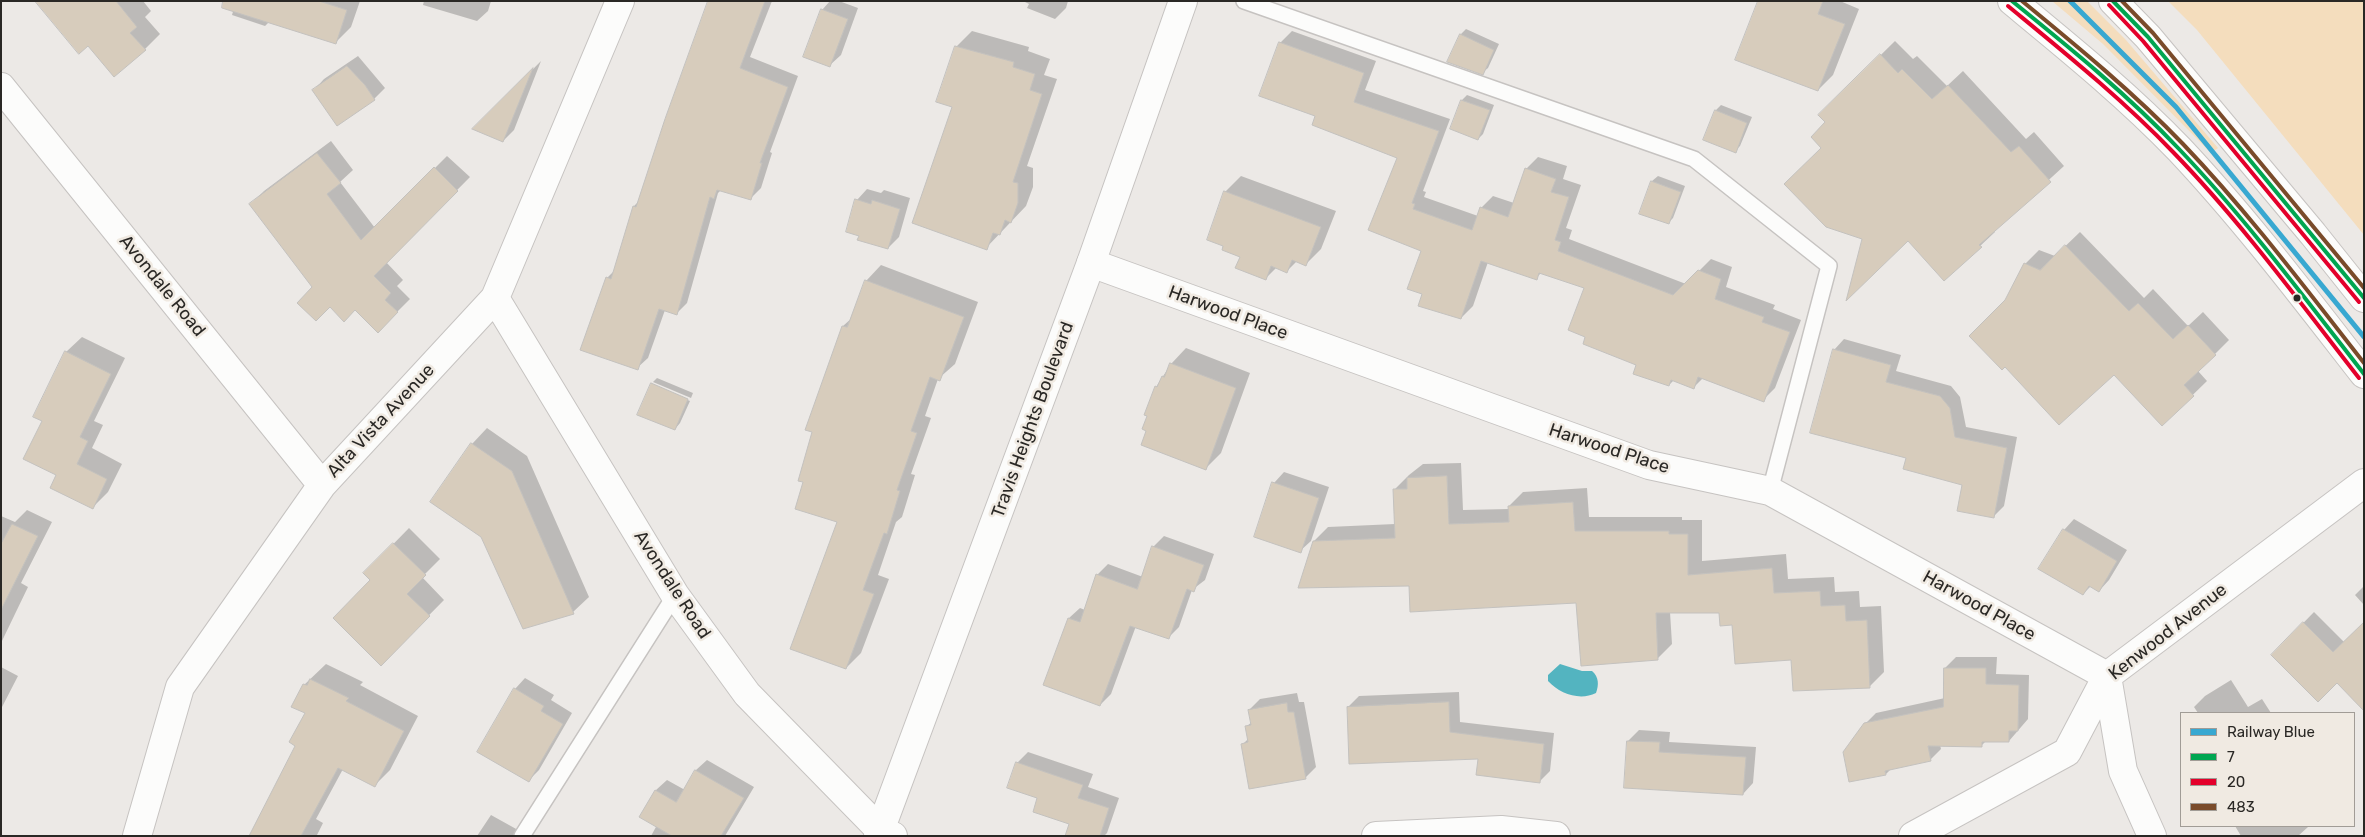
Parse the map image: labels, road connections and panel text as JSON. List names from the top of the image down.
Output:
{
  "streets": {
    "street": [
      "Avondale Road",
      "Harwood Place",
      "Travis Heights Boulevard",
      "Alta Vista Avenue",
      "Kenwood Avenue"
    ]
  },
  "crossings": [
    ["Avondale Road", "Travis Heights Boulevard"],
    ["Avondale Road", "Alta Vista Avenue"],
    ["Harwood Place", "Travis Heights Boulevard"],
    ["Harwood Place", "Kenwood Avenue"]
  ],
  "lines": [
    "rail line Blue",
    "transit line 7",
    "transit line 483",
    "transit line 20"
  ],
  "legend": [
    "Railway Blue",
    "7",
    "20",
    "483"
  ]
}
